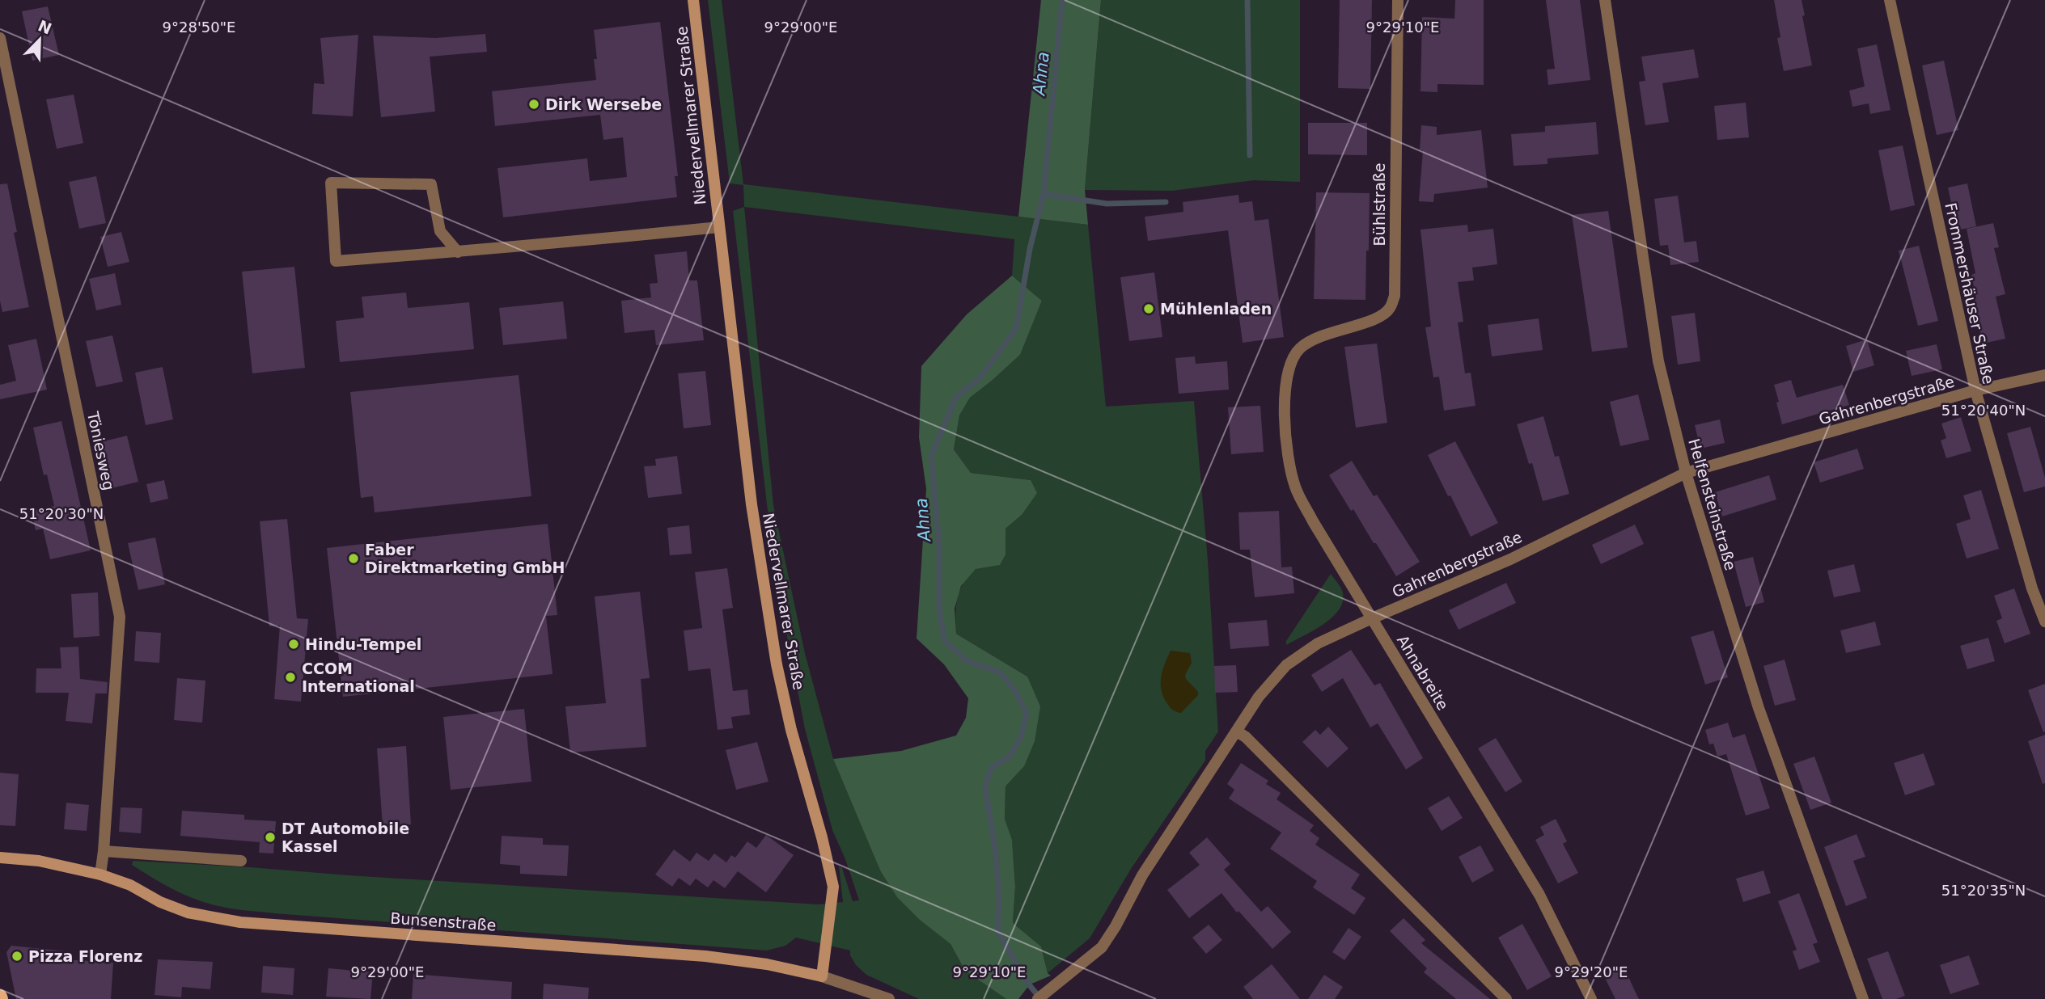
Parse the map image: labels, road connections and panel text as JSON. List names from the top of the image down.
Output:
{
  "streets": {
    "main road": ["Niedervellmarer Straße", "Bunsenstraße"],
    "street": [
      "Bühlstraße",
      "Frommershäuser Straße",
      "Gahrenbergstraße",
      "Töniesweg",
      "Helfensteinstraße",
      "Ahnabreite"
    ]
  },
  "crossings": [
    ["Niedervellmarer Straße", "Bunsenstraße"],
    ["Bühlstraße", "Ahnabreite"],
    ["Frommershäuser Straße", "Gahrenbergstraße"],
    ["Gahrenbergstraße", "Helfensteinstraße"],
    ["Gahrenbergstraße", "Ahnabreite"],
    ["Töniesweg", "Bunsenstraße"]
  ],
  "water": ["Ahna"],
  "places": [
    "Dirk Wersebe",
    "Mühlenladen",
    "Faber Direktmarketing GmbH",
    "Hindu-Tempel",
    "CCOM International",
    "DT Automobile Kassel",
    "Pizza Florenz"
  ],
  "north": "top right",
  "coordinates": [
    "9°28'50\"E",
    "9°29'00\"E",
    "9°29'10\"E",
    "51°20'40\"N",
    "51°20'30\"N",
    "51°20'35\"N",
    "9°29'20\"E"
  ]
}
